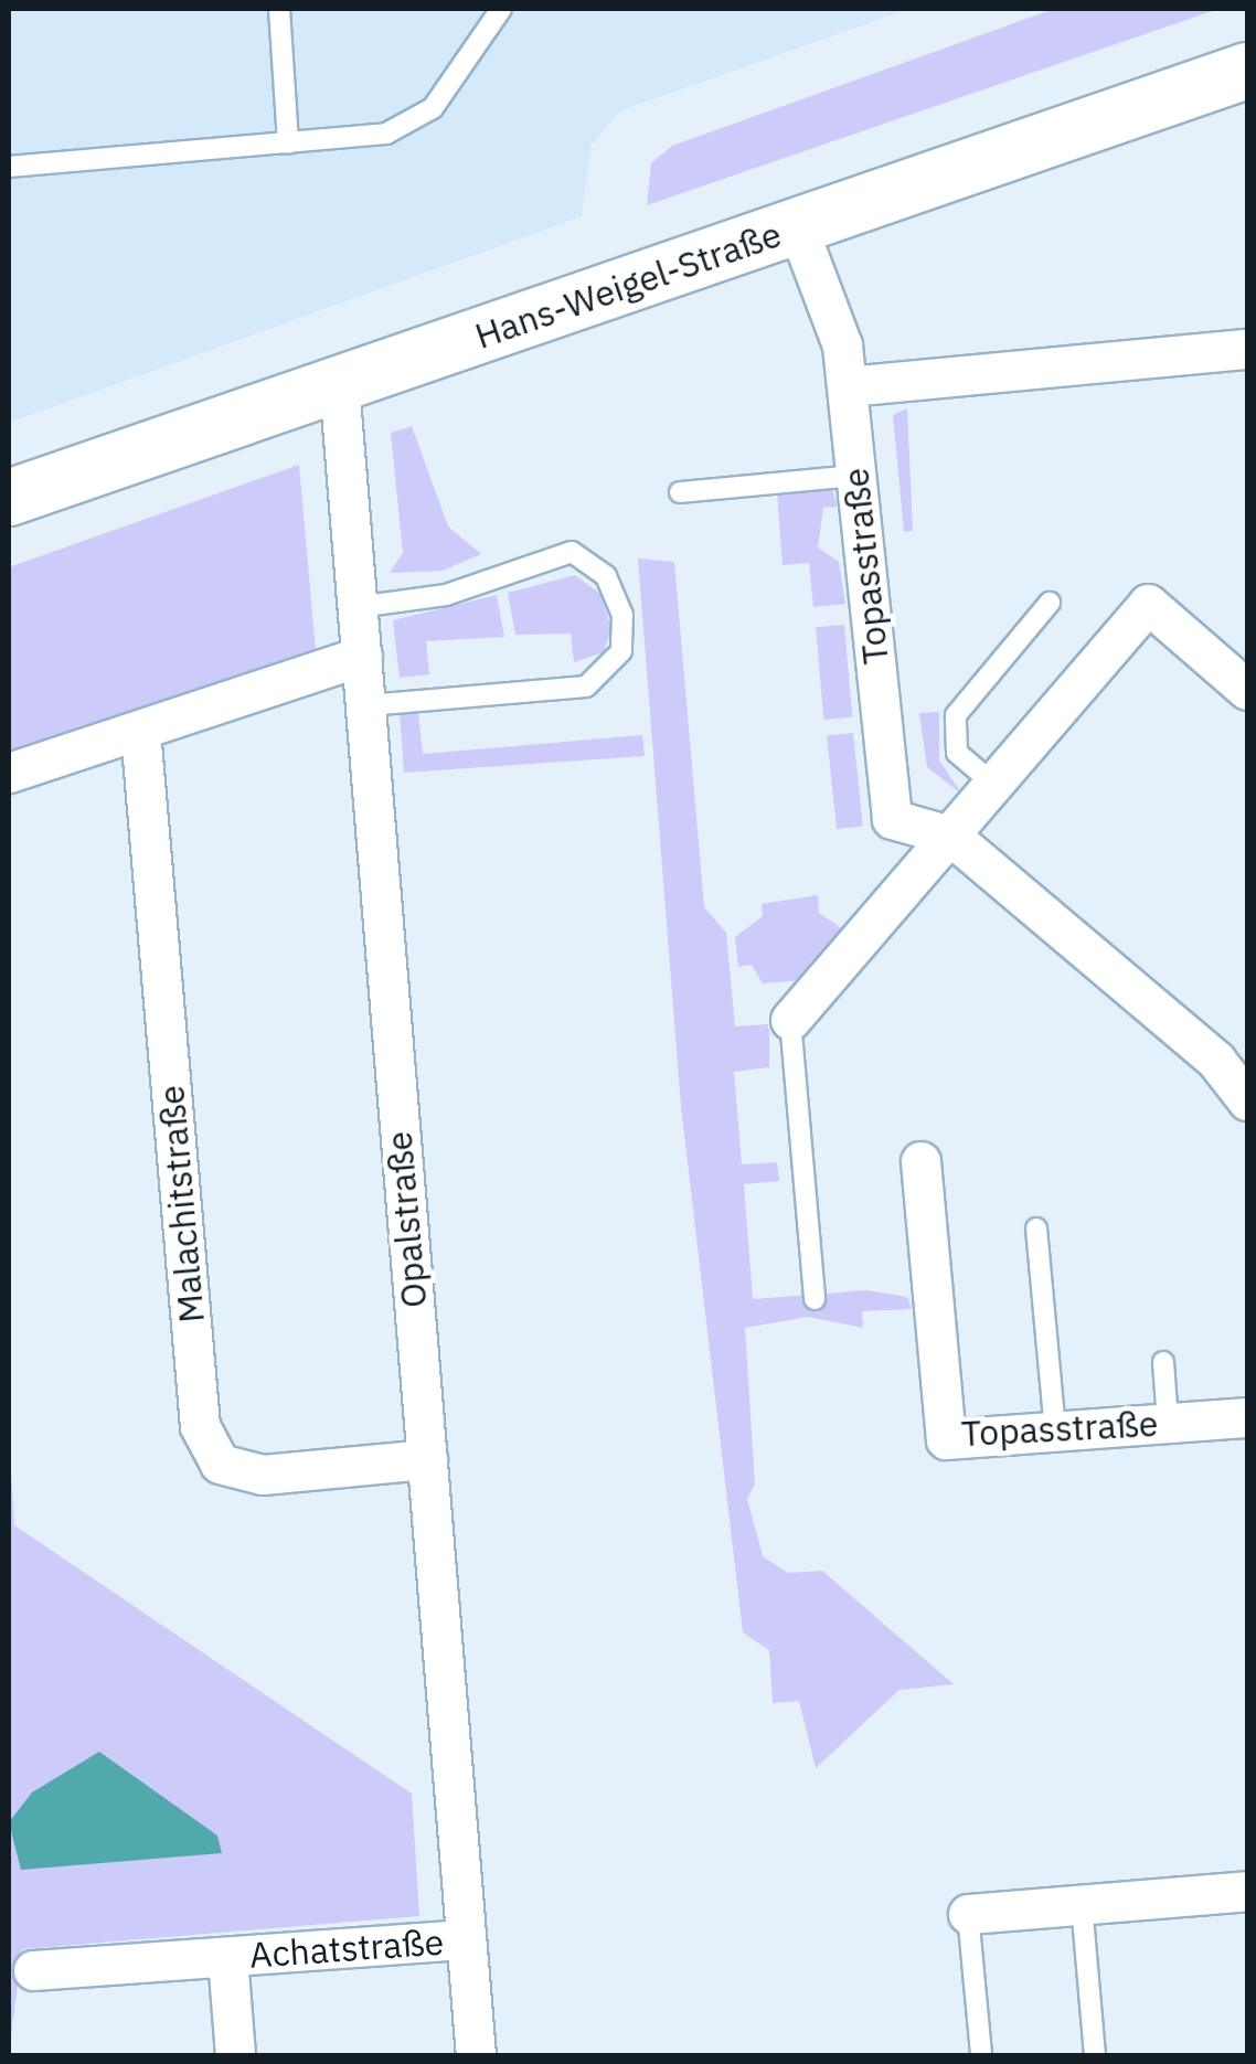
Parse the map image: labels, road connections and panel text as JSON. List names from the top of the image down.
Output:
{
  "streets": {
    "street": [
      "Hans-Weigel-Straße",
      "Topasstraße",
      "Malachitstraße",
      "Opalstraße",
      "Achatstraße"
    ]
  },
  "crossings": [
    ["Hans-Weigel-Straße", "Topasstraße"],
    ["Hans-Weigel-Straße", "Opalstraße"],
    ["Malachitstraße", "Opalstraße"],
    ["Opalstraße", "Achatstraße"]
  ]
}
